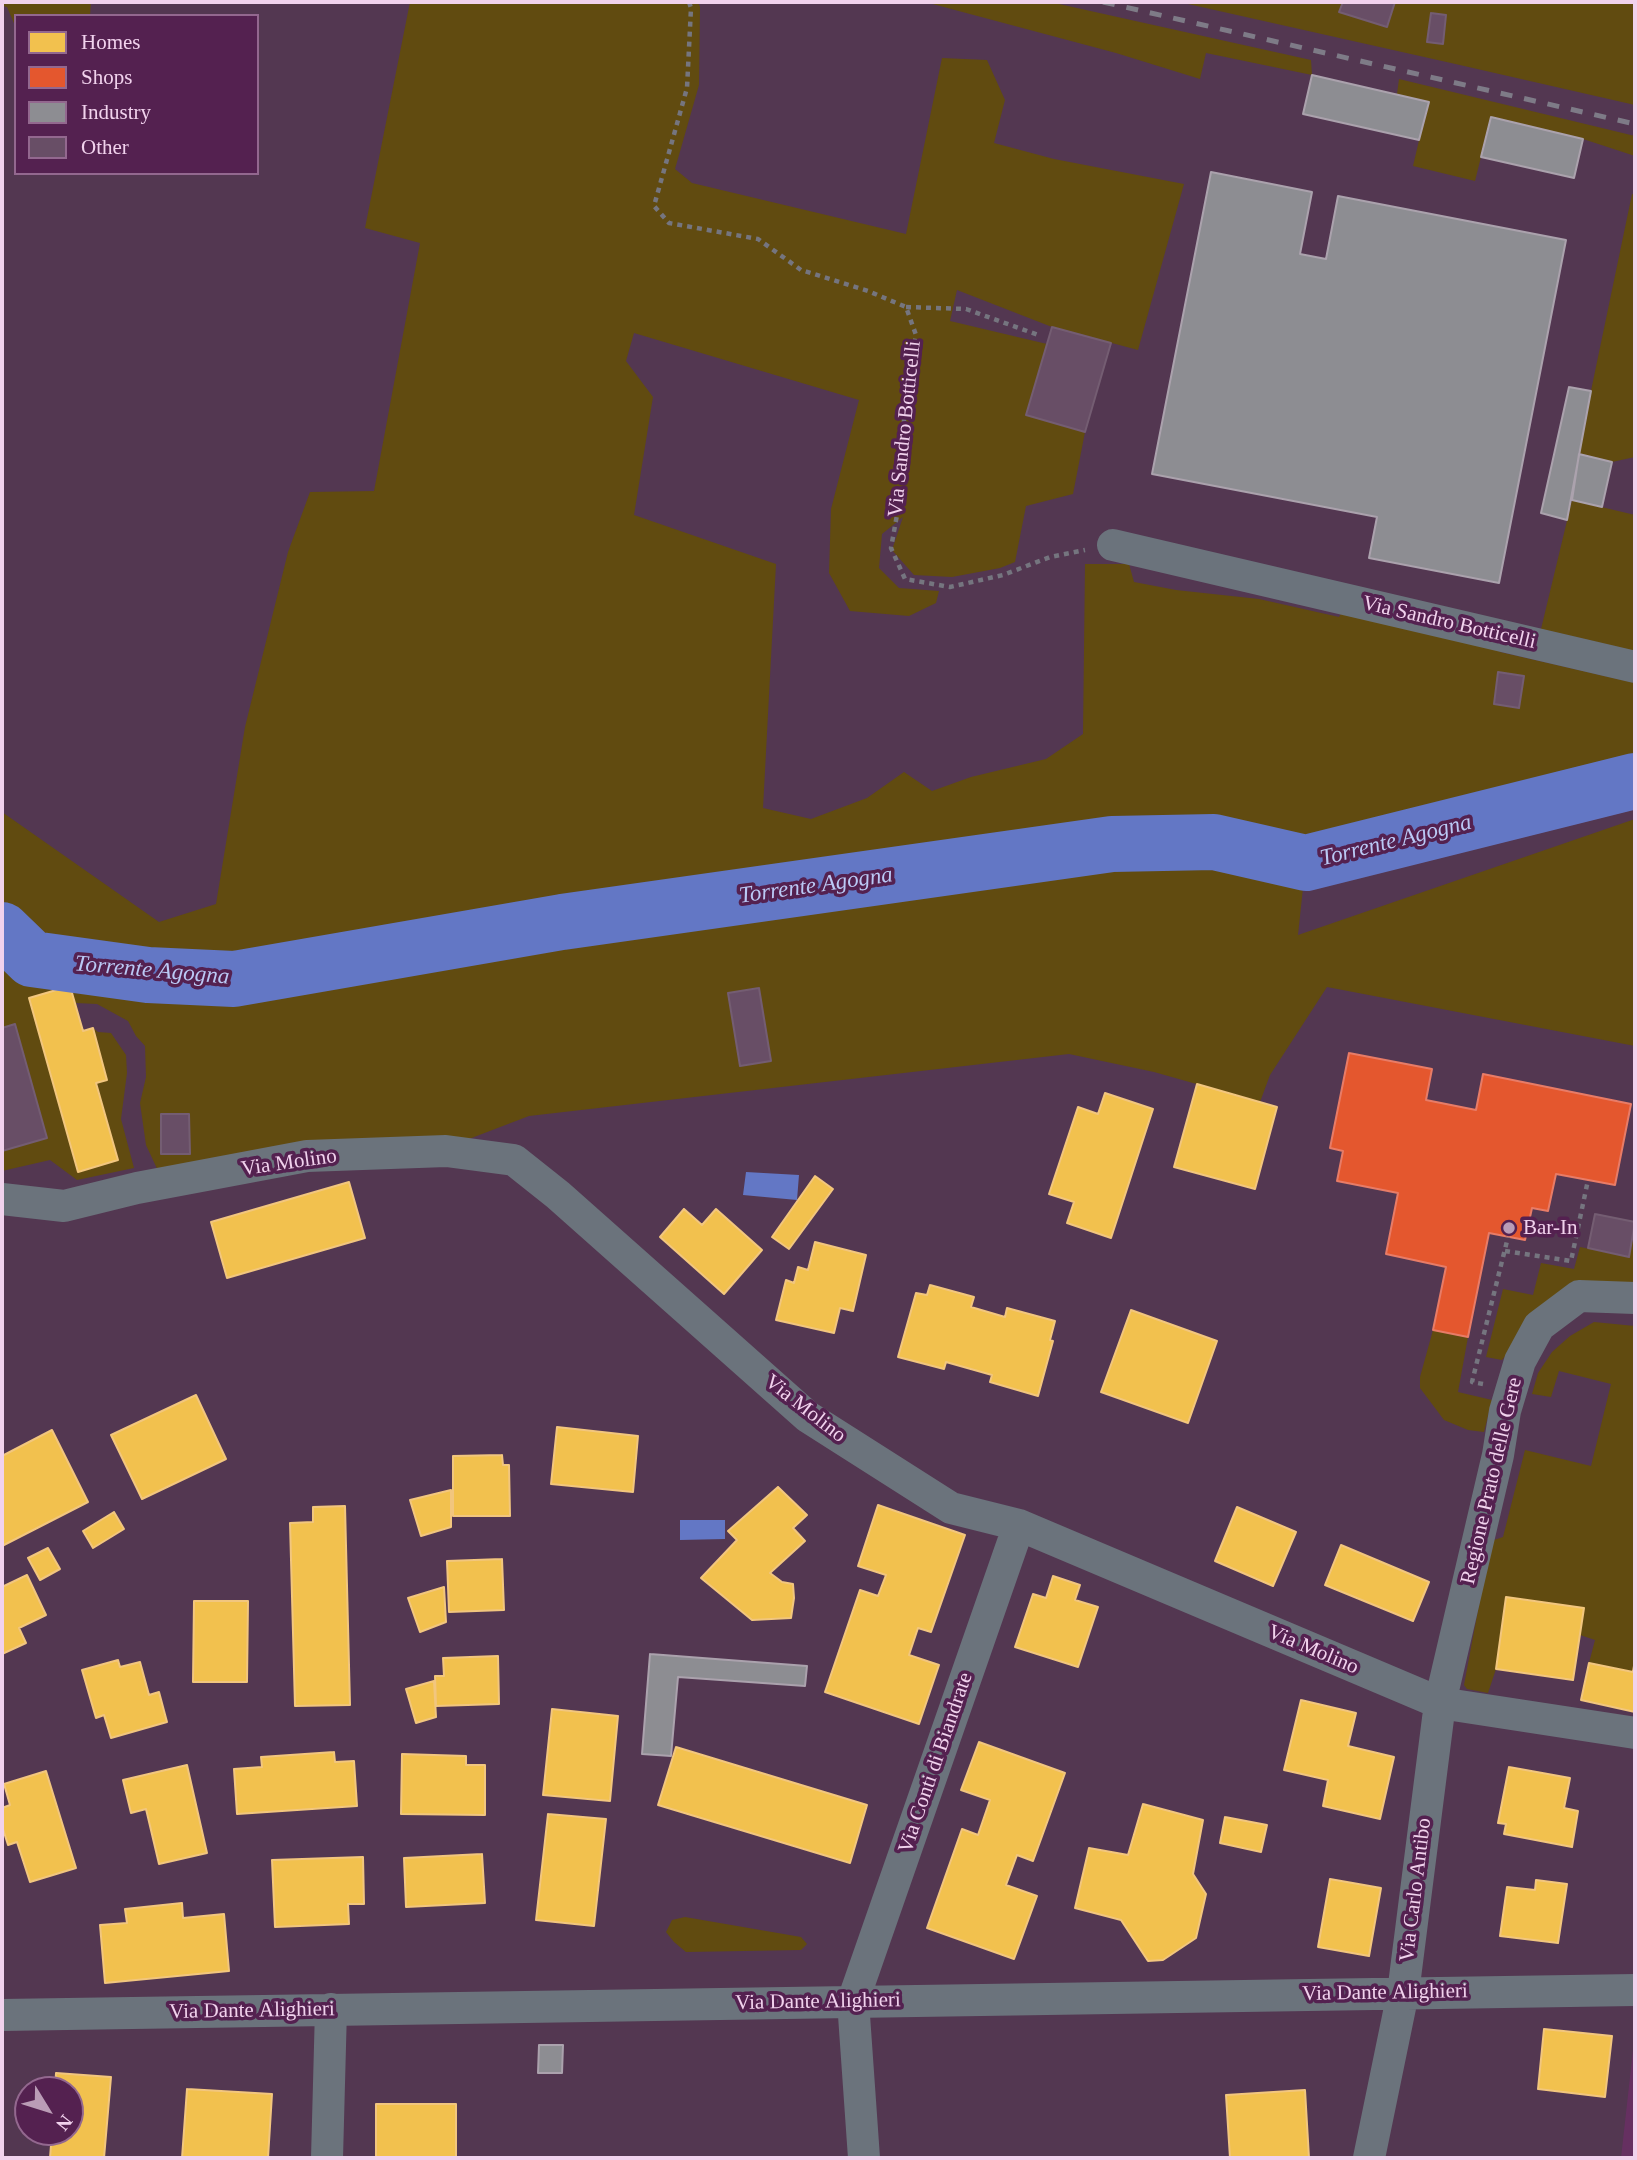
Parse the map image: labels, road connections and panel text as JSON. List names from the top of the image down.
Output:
{
  "streets": {
    "street": [
      "Via Sandro Botticelli",
      "Via Molino",
      "Regione Prato delle Gere",
      "Via Conti di Biandrate",
      "Via Carlo Antibo",
      "Via Dante Alighieri"
    ]
  },
  "crossings": [
    ["Via Molino", "Regione Prato delle Gere"],
    ["Via Molino", "Via Conti di Biandrate"],
    ["Via Molino", "Via Carlo Antibo"],
    ["Regione Prato delle Gere", "Via Carlo Antibo"],
    ["Via Conti di Biandrate", "Via Dante Alighieri"],
    ["Via Carlo Antibo", "Via Dante Alighieri"]
  ],
  "water": ["Torrente Agogna"],
  "places": ["Bar-In"],
  "legend": [
    "Homes",
    "Shops",
    "Industry",
    "Other"
  ],
  "north": "bottom right"
}
